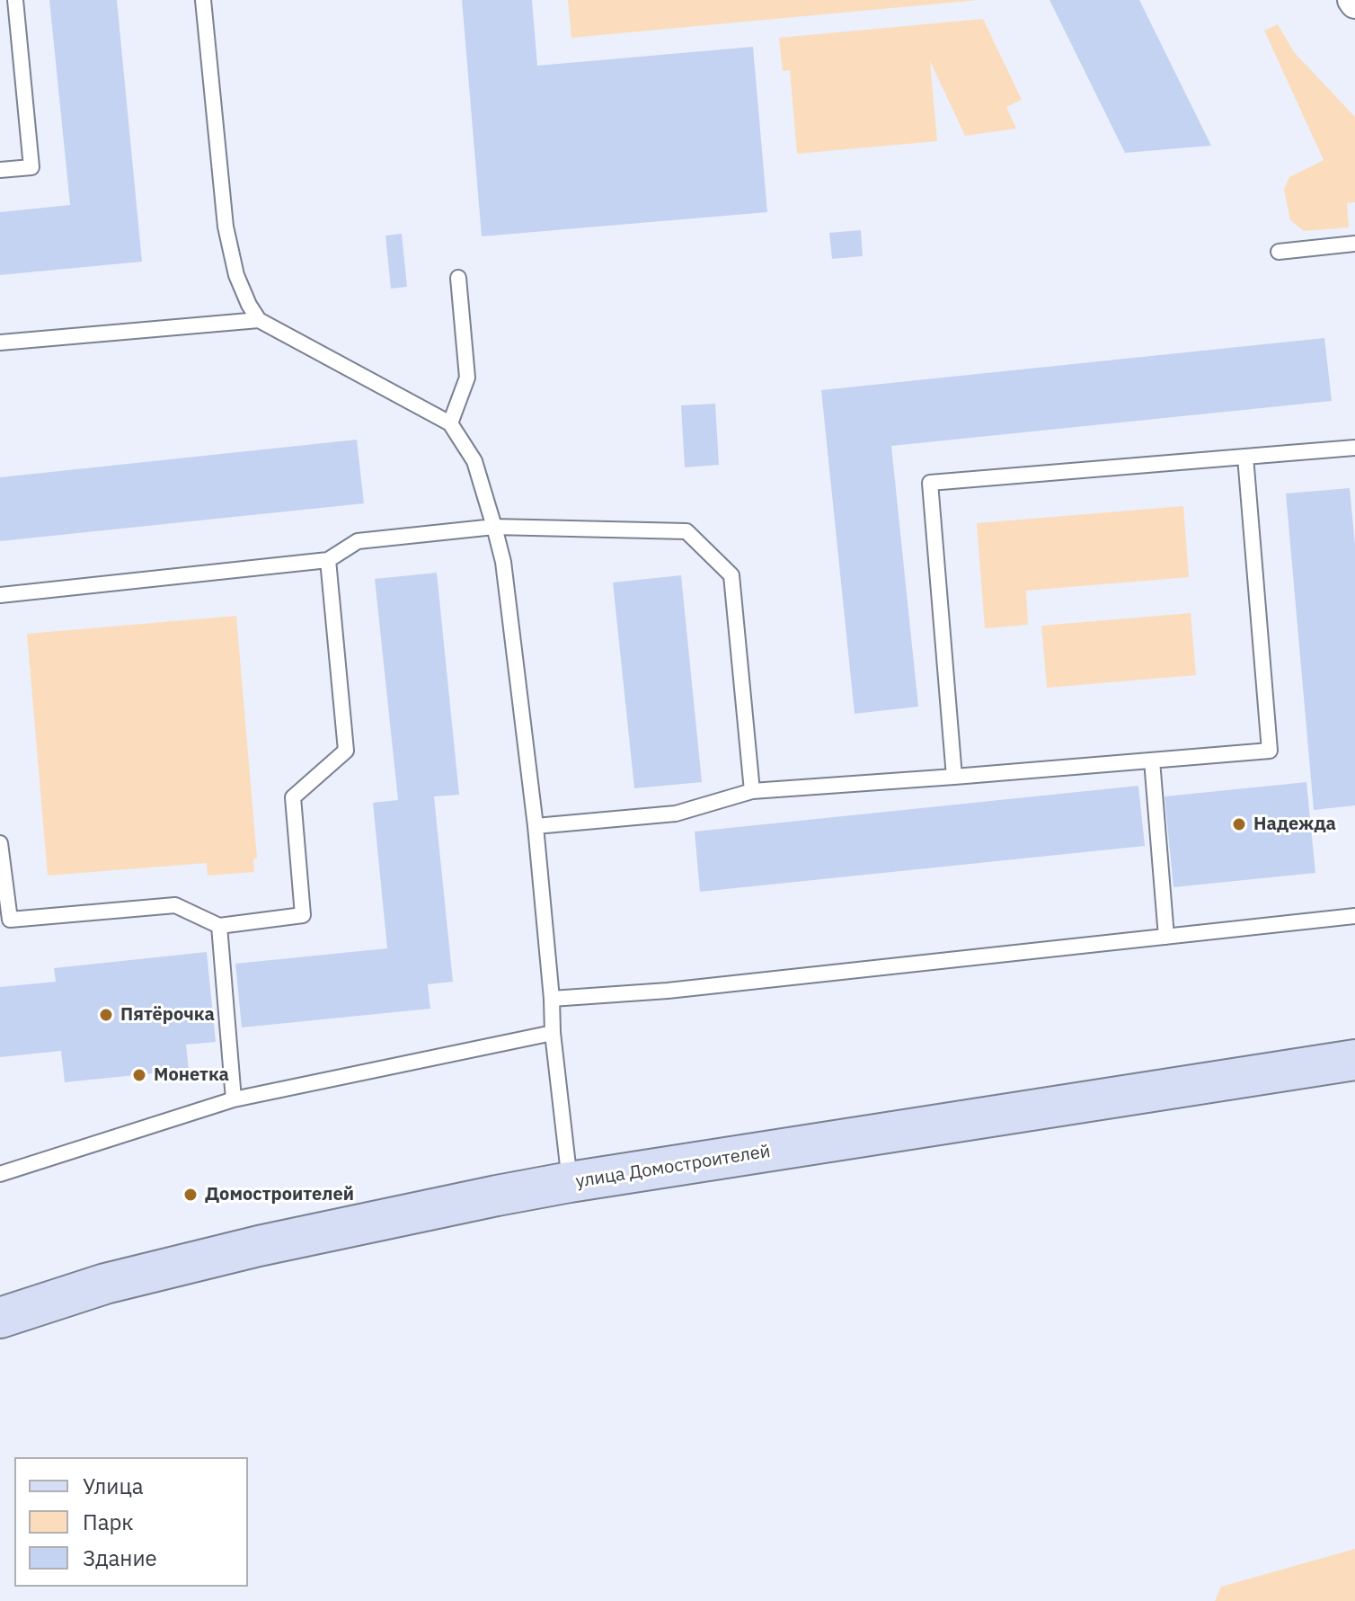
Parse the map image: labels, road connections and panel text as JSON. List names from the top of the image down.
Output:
{
  "streets": {
    "main road": ["улица Домостроителей"]
  },
  "places": [
    "Надежда",
    "Пятёрочка",
    "Монетка",
    "Домостроителей"
  ],
  "legend": ["Улица", "Парк", "Здание"]
}
